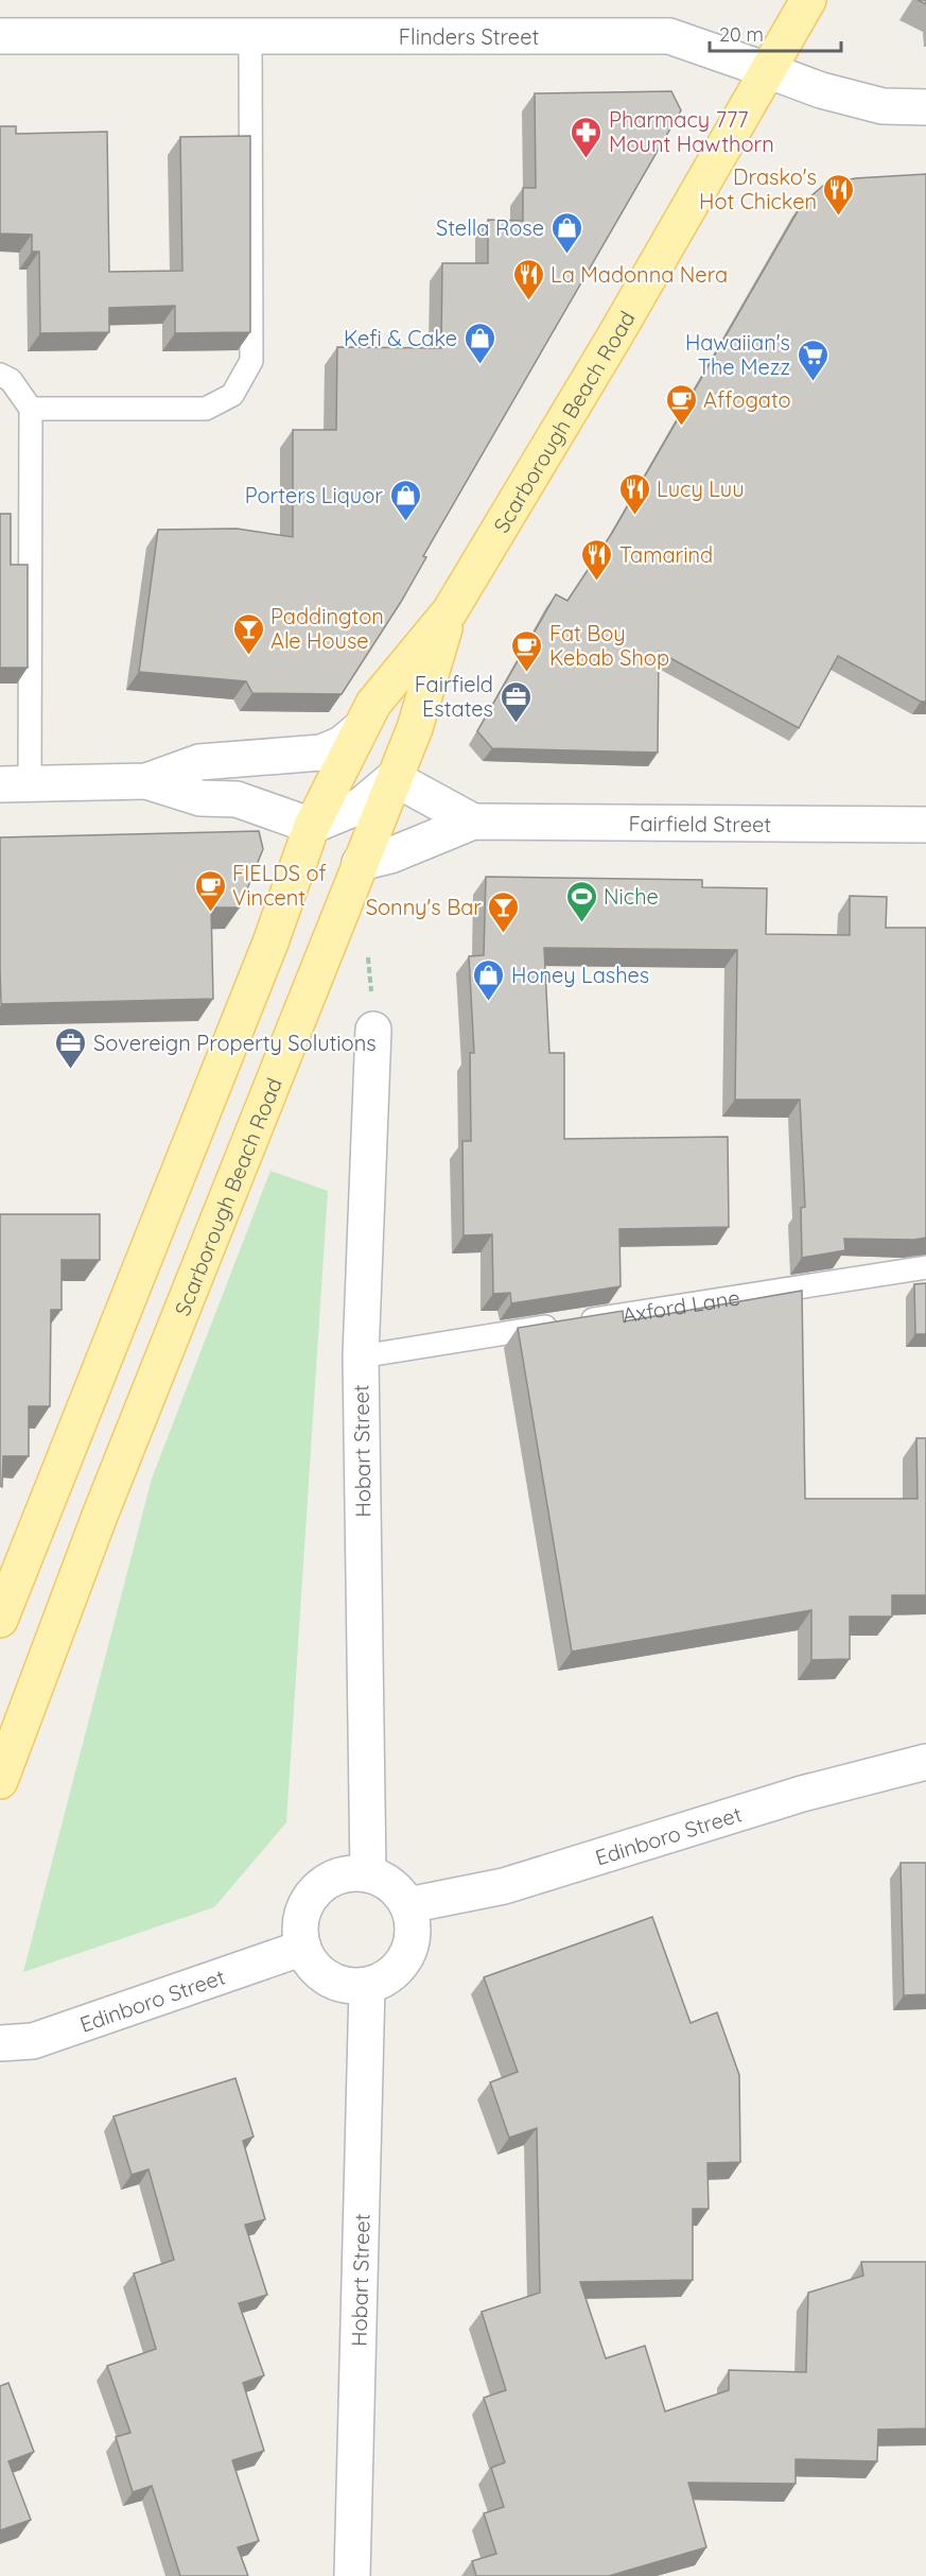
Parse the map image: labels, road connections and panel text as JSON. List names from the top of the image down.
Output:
{
  "streets": {
    "main road": ["Scarborough Beach Road"],
    "street": [
      "Flinders Street",
      "Fairfield Street",
      "Hobart Street",
      "Edinboro Street"
    ],
    "lane": ["Axford Lane"]
  },
  "crossings": [
    ["Flinders Street", "Scarborough Beach Road"],
    ["Scarborough Beach Road", "Fairfield Street"],
    ["Axford Lane", "Hobart Street"],
    ["Hobart Street", "Edinboro Street"]
  ],
  "places": {
    "pharmacy": ["Pharmacy 777 Mount Hawthorn"],
    "restaurant": [
      "Drasko's Hot Chicken",
      "La Madonna Nera",
      "Lucy Luu",
      "Tamarind"
    ],
    "shop": [
      "Stella Rose",
      "Kefi & Cake",
      "Porters Liquor",
      "Honey Lashes"
    ],
    "supermarket": ["Hawaiian's The Mezz"],
    "cafe": ["Affogato", "Fat Boy Kebab Shop", "FIELDS of Vincent"],
    "bar": ["Paddington Ale House", "Sonny's Bar"],
    "office": ["Fairfield Estates", "Sovereign Property Solutions"],
    "sports": ["Niche"]
  },
  "scale_bar": "20 m"
}
